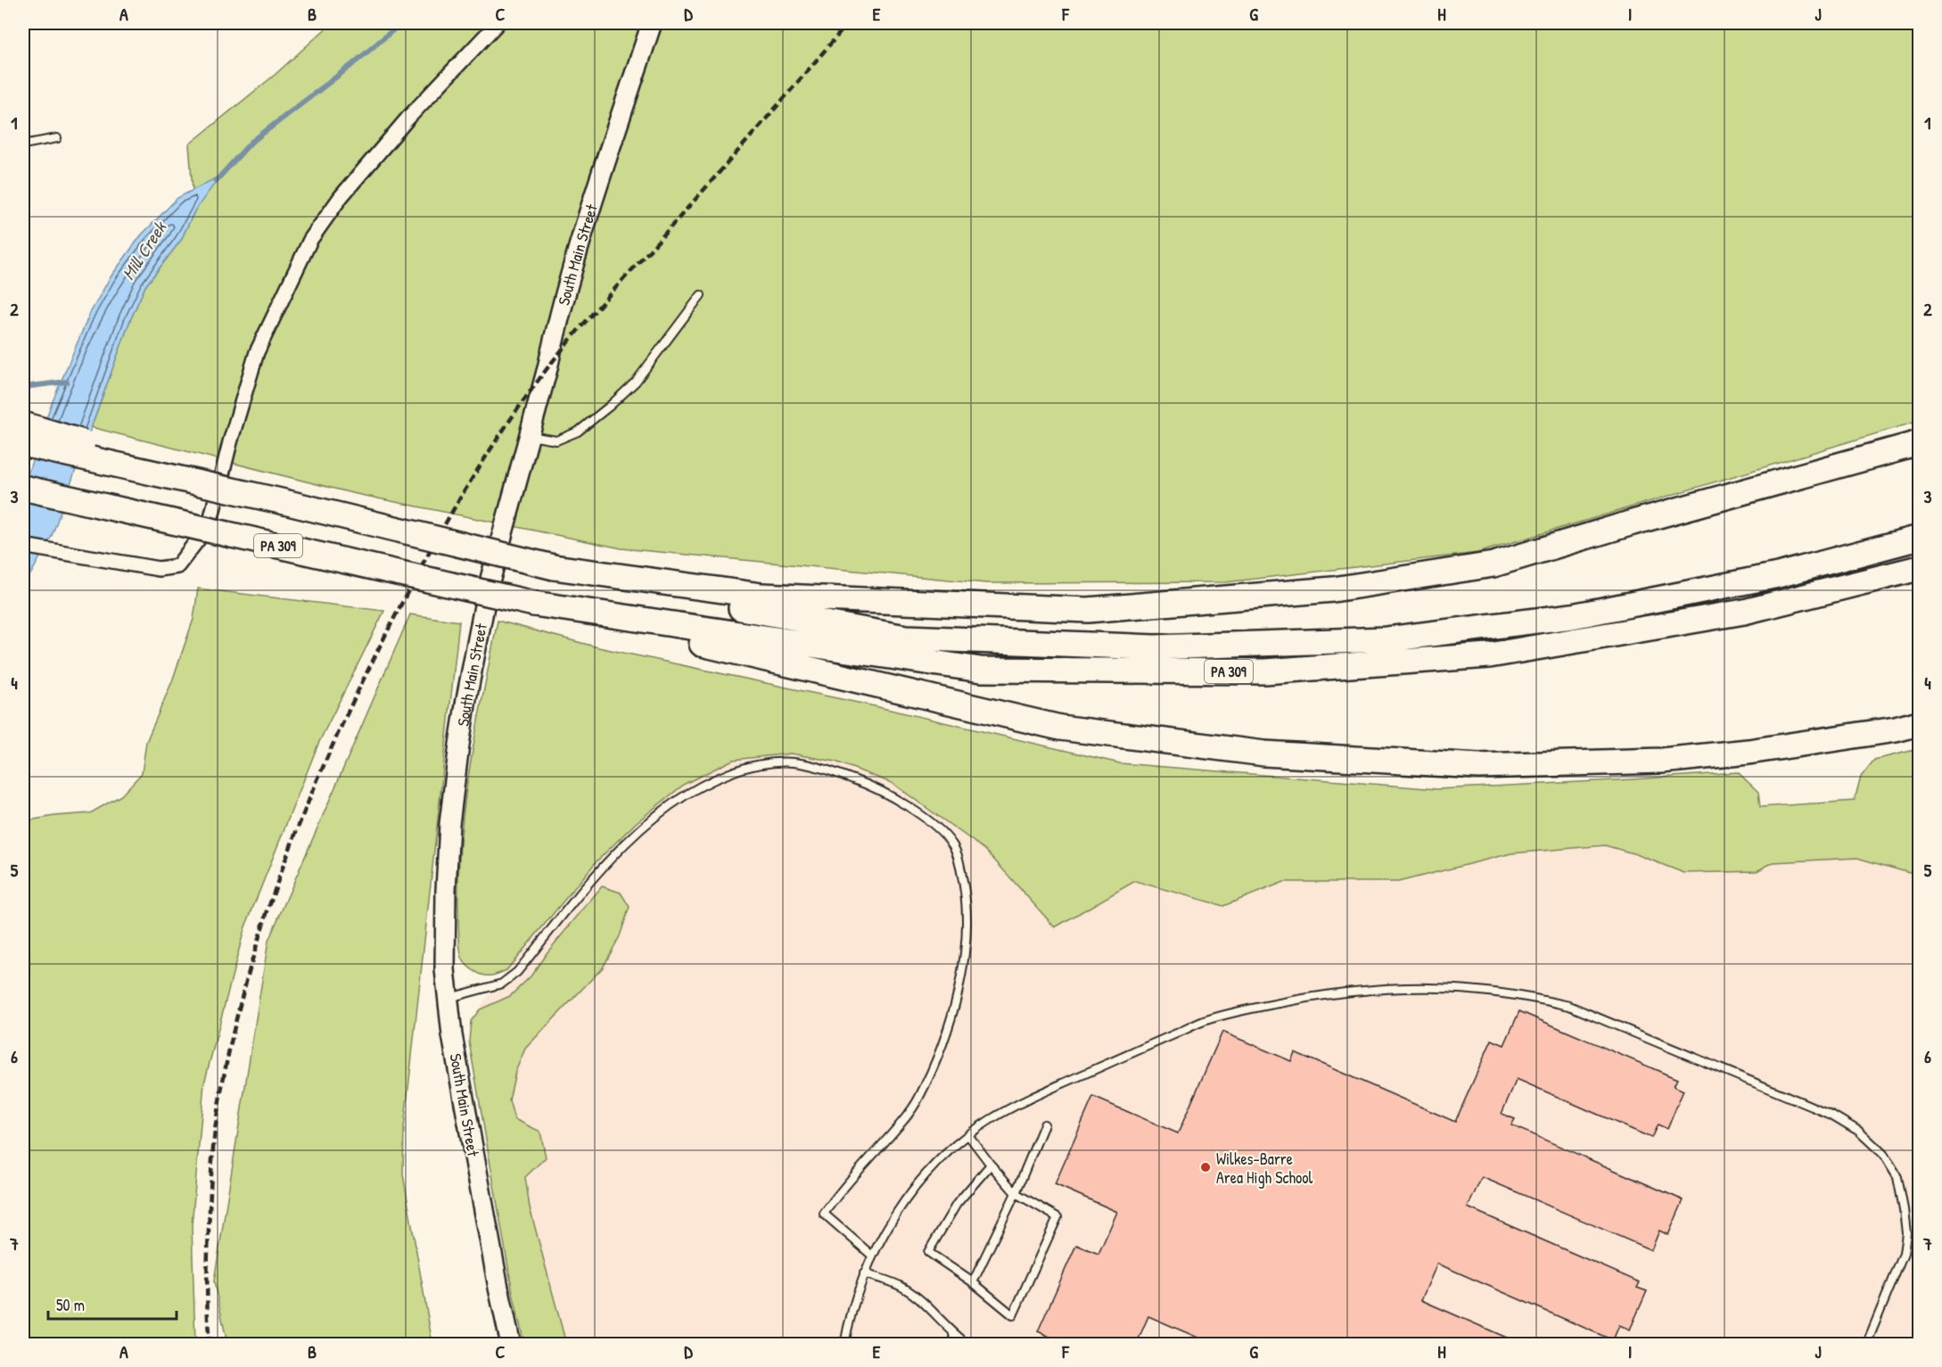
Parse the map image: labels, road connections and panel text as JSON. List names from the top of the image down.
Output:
{
  "streets": {
    "highway": ["PA 309"],
    "main road": ["South Main Street"]
  },
  "water": ["Mill Creek"],
  "places": ["Wilkes-Barre Area High School"],
  "scale_bar": "50 m",
  "grid": {
    "columns": [
      "A",
      "B",
      "C",
      "D",
      "E",
      "F",
      "G",
      "H",
      "I",
      "J"
    ],
    "rows": [
      "1",
      "2",
      "3",
      "4",
      "5",
      "6",
      "7"
    ]
  }
}
